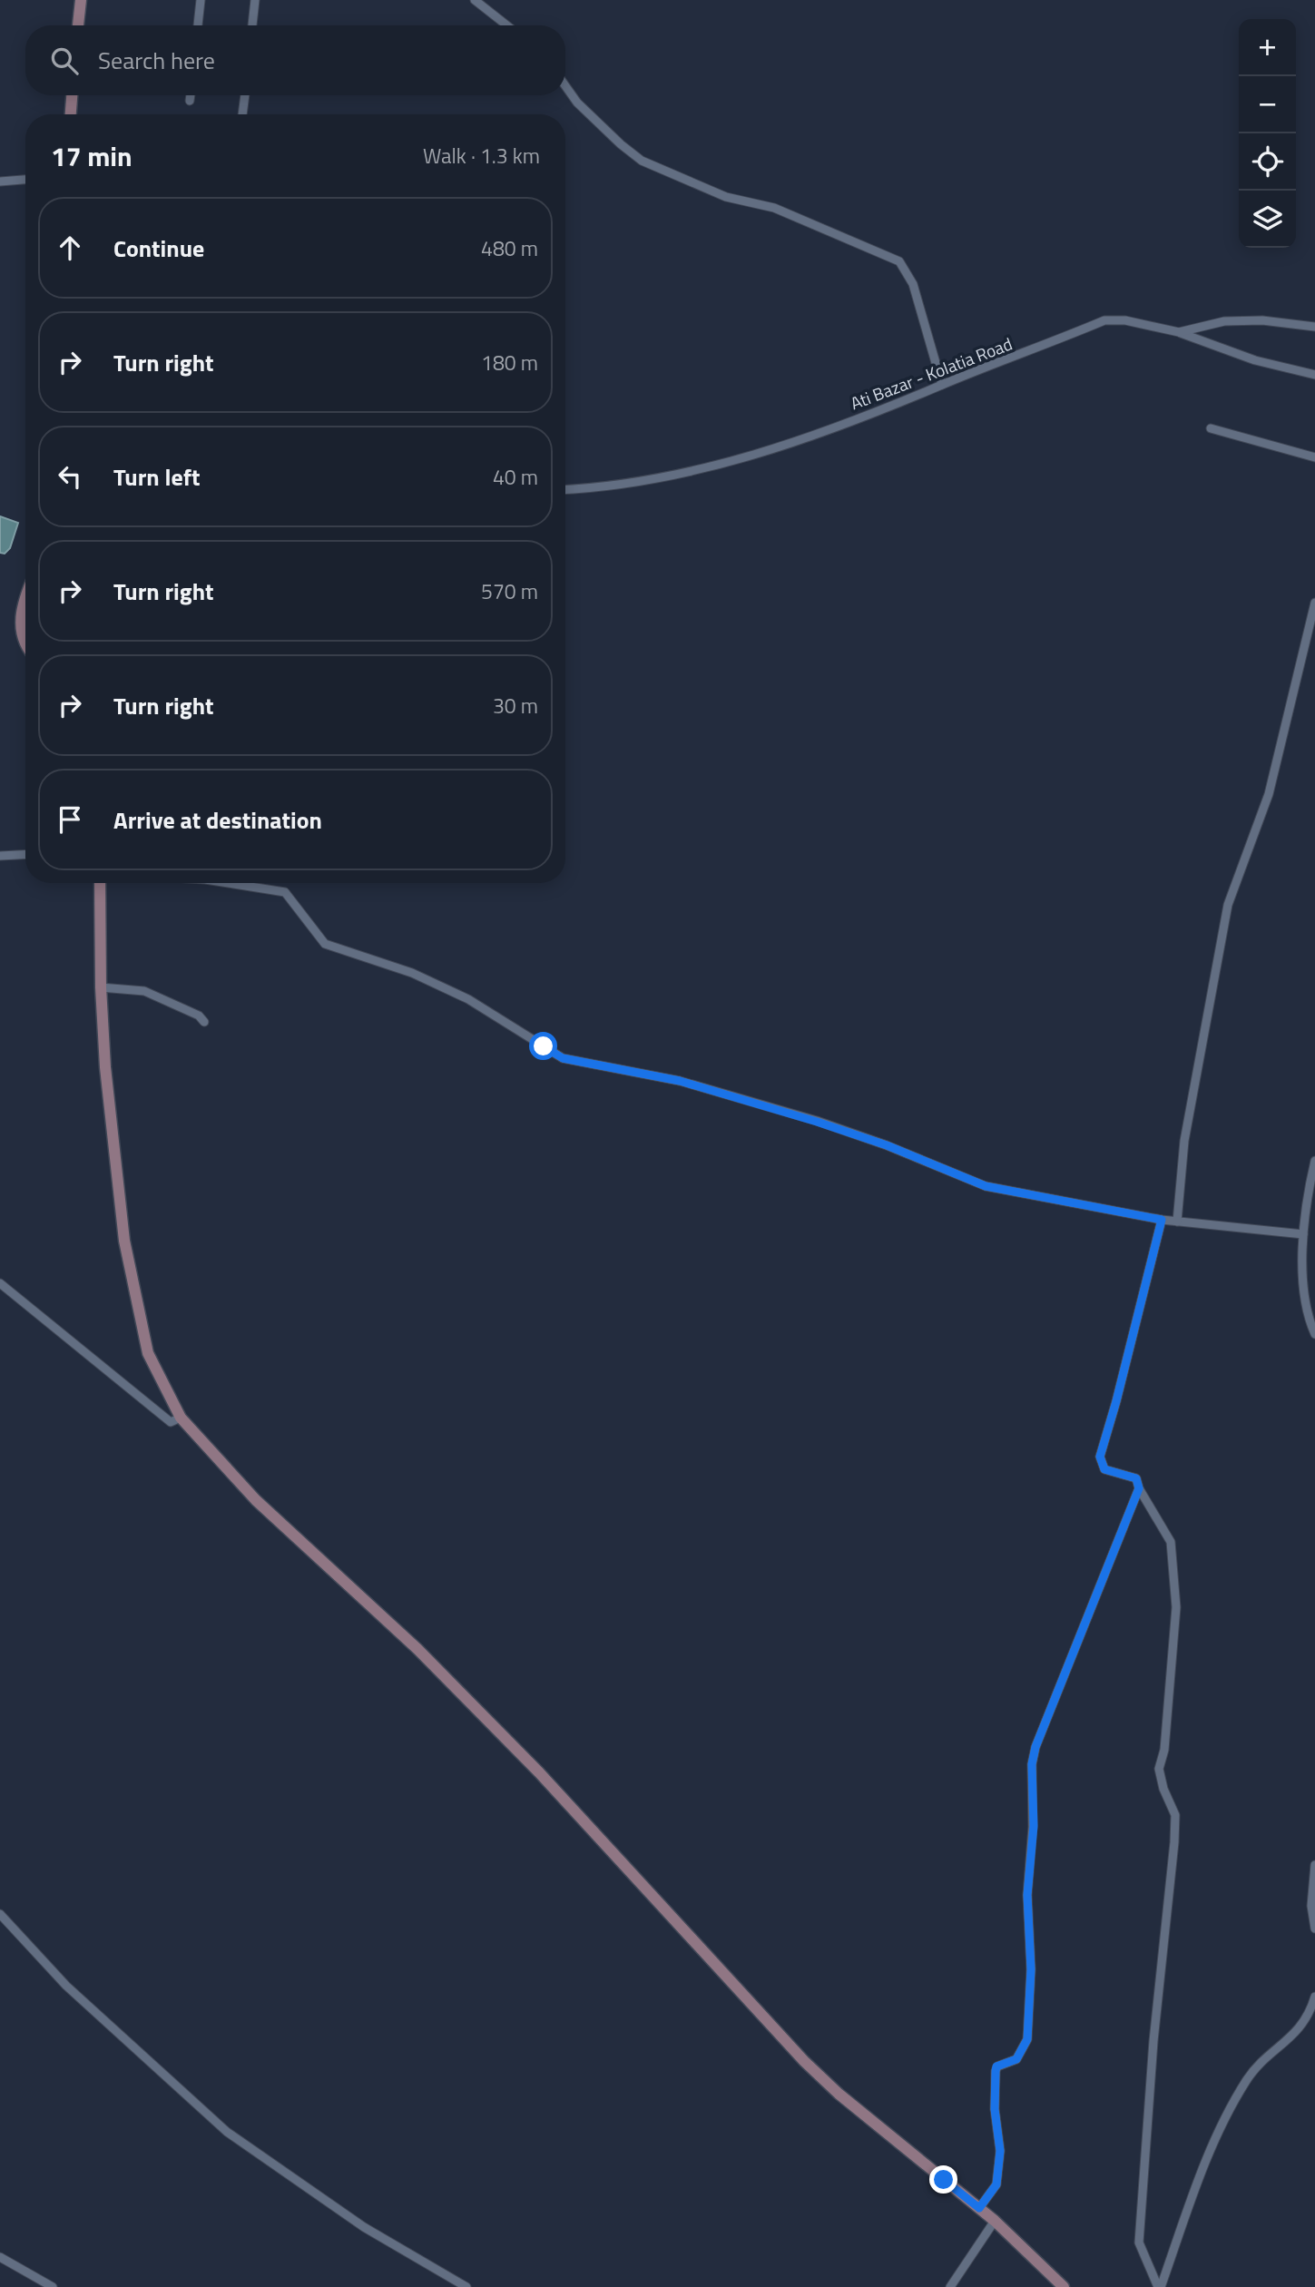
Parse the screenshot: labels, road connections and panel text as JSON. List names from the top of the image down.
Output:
{
  "streets": {
    "street": ["Ati Bazar - Kolatia Road"]
  },
  "page": {
    "map_buttons": ["+", "−"],
    "search": "Search here",
    "heading": ["17 min", "Walk · 1.3 km"],
    "list": [
      ["Continue", "480 m"],
      ["Turn right", "180 m"],
      ["Turn left", "40 m"],
      ["Turn right", "570 m"],
      ["Turn right", "30 m"],
      "Arrive at destination"
    ]
  }
}
